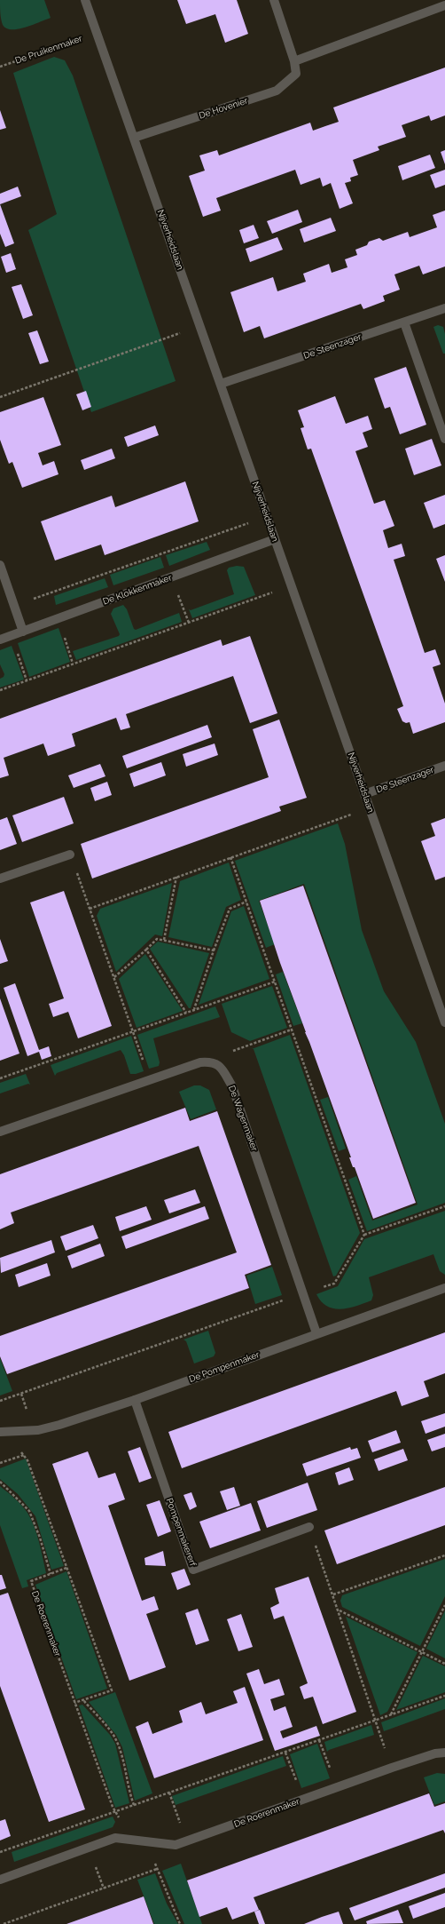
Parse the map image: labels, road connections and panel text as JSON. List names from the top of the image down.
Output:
{
  "streets": {
    "street": [
      "De Hovenier",
      "Nijverheidslaan",
      "De Steenzager",
      "De Klokkenmaker",
      "De Wagenmaker",
      "De Pompenmaker",
      "Pompenmakererf",
      "De Roerenmaker"
    ],
    "path": ["De Pruikenmaker"]
  },
  "crossings": [
    ["De Pruikenmaker", "Nijverheidslaan"],
    ["De Hovenier", "Nijverheidslaan"],
    ["Nijverheidslaan", "De Steenzager"],
    ["Nijverheidslaan", "De Klokkenmaker"],
    ["De Wagenmaker", "De Pompenmaker"],
    ["De Pompenmaker", "Pompenmakererf"]
  ]
}
